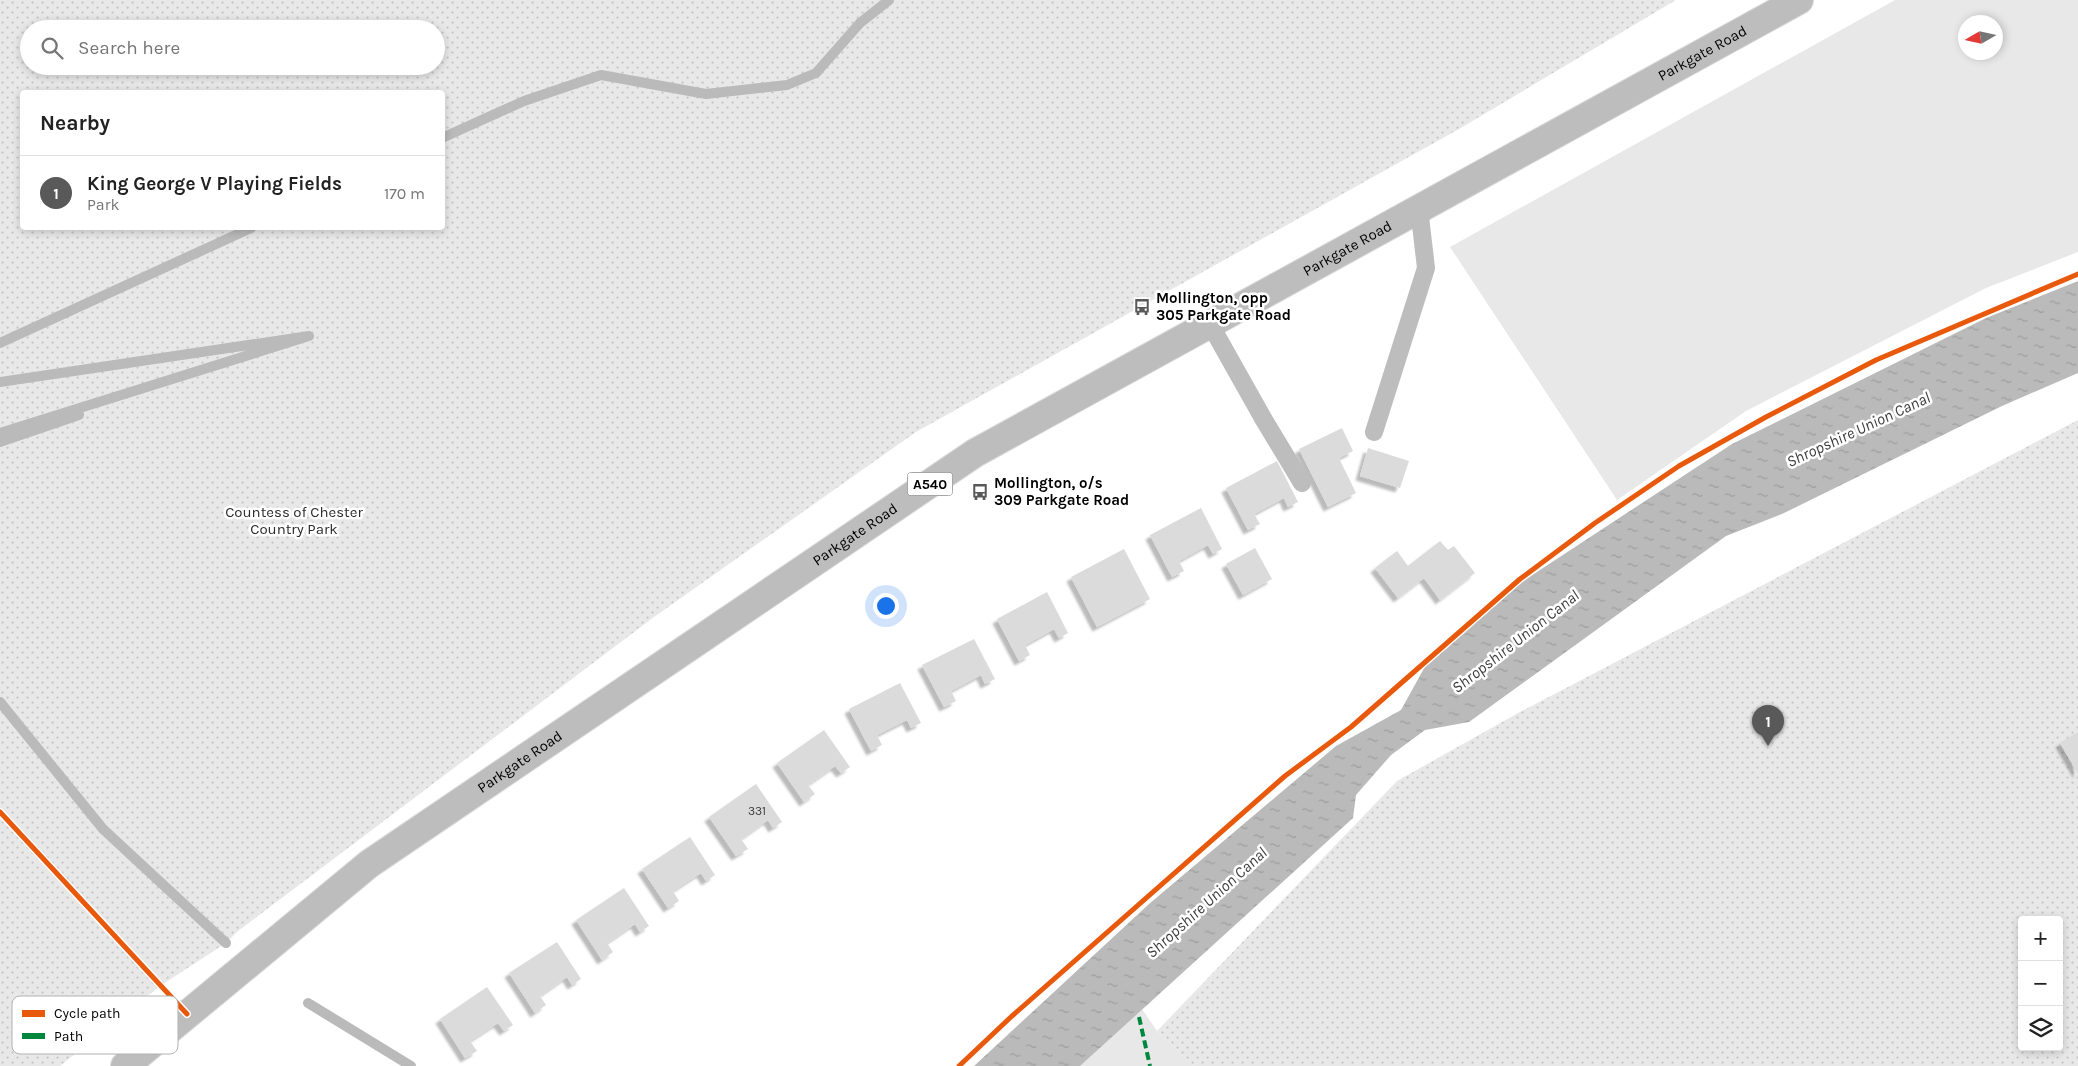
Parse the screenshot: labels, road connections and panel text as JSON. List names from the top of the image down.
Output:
{
  "streets": {
    "main road": ["Parkgate Road", "A540"]
  },
  "water": ["Shropshire Union Canal"],
  "parks": ["Countess of Chester Country Park"],
  "places": {
    "bus stop": ["Mollington, opp 305 Parkgate Road", "Mollington, o/s 309 Parkgate Road"]
  },
  "house_numbers": ["331"],
  "legend": ["Cycle path", "Path"],
  "north": "left",
  "page": {
    "search": "Search here",
    "heading": "Nearby",
    "list": [
      {
        "mark": "1",
        "name": "King George V Playing Fields",
        "note": "Park",
        "value": "170 m"
      }
    ],
    "pins": "1",
    "map_buttons": ["+", "−"]
  }
}
